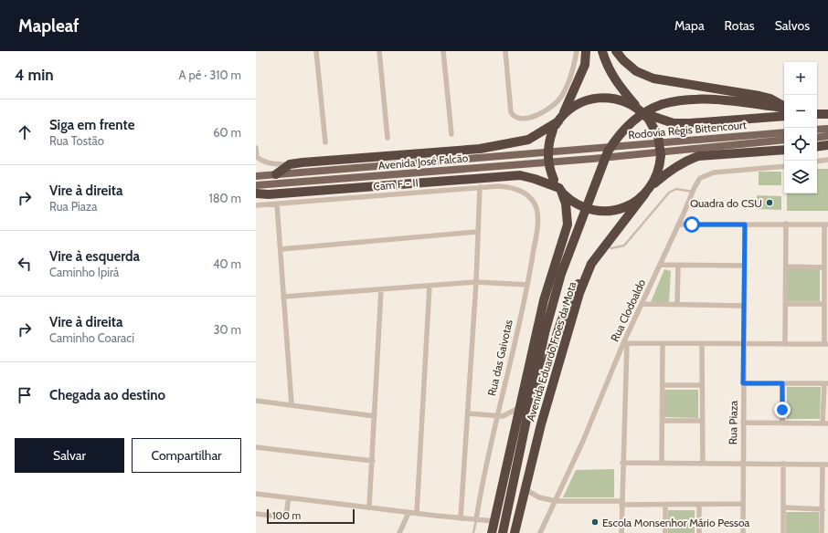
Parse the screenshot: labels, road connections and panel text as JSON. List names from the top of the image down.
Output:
{
  "streets": {
    "highway": ["Avenida Eduardo Froes da Mota"],
    "main road": ["Rodovia Régis Bittencourt", "Avenida José Falcão"],
    "street": [
      "Cam F - II",
      "Rua Clodoaldo",
      "Rua das Gaivotas",
      "Rua Piaza"
    ]
  },
  "crossings": [
    ["Rodovia Régis Bittencourt", "Avenida José Falcão"],
    ["Cam F - II", "Rua das Gaivotas"]
  ],
  "places": ["Quadra do CSU", "Escola Monsenhor Mário Pessoa"],
  "scale_bar": "100 m",
  "page": {
    "header": "Mapleaf",
    "nav": ["Mapa", "Rotas", "Salvos"],
    "heading": ["4 min", "A pé · 310 m"],
    "map_buttons": ["+", "−"],
    "list": [
      ["Siga em frente", "Rua Tostão", "60 m"],
      ["Vire à direita", "Rua Piaza", "180 m"],
      ["Vire à esquerda", "Caminho Ipirá", "40 m"],
      ["Vire à direita", "Caminho Coarací", "30 m"],
      "Chegada ao destino"
    ],
    "buttons": ["Salvar", "Compartilhar"],
    "scale": "100 m"
  }
}
